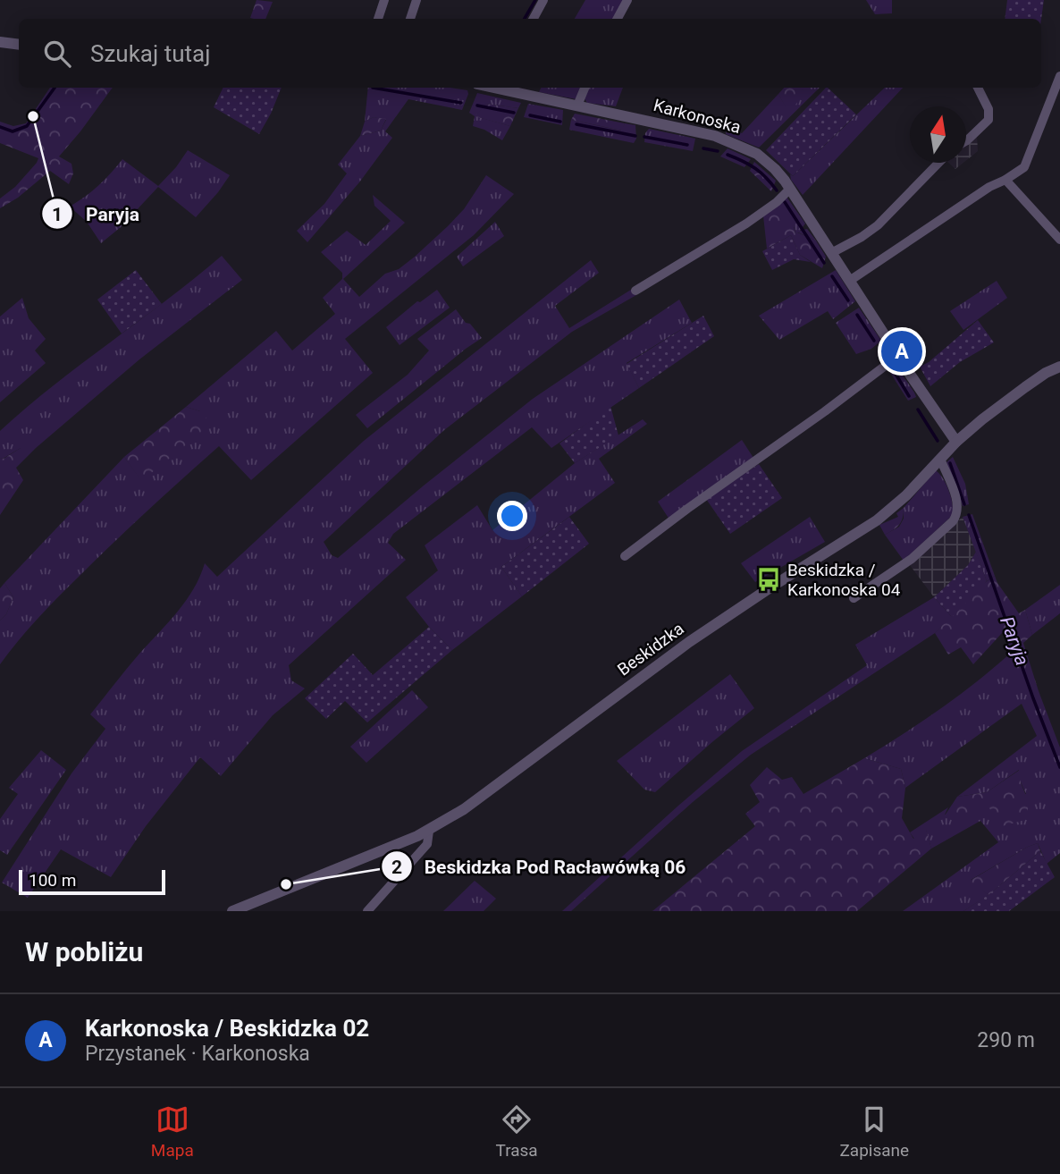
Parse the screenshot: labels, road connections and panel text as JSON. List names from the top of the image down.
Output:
{
  "streets": {
    "street": ["Karkonoska", "Beskidzka"]
  },
  "crossings": [
    ["Karkonoska", "Beskidzka"]
  ],
  "water": ["Paryja"],
  "places": {
    "other": ["Paryja", "Beskidzka Pod Racławówką 06"],
    "bus stop": ["Beskidzka / Karkonoska 04"]
  },
  "scale_bar": "100 m",
  "north": "top",
  "page": {
    "search": "Szukaj tutaj",
    "pins": "A",
    "scale": "100 m",
    "heading": "W pobliżu",
    "list": [
      {
        "mark": "A",
        "name": "Karkonoska / Beskidzka 02",
        "note": "Przystanek · Karkonoska",
        "value": "290 m"
      }
    ],
    "nav": ["Mapa", "Trasa", "Zapisane"]
  }
}
